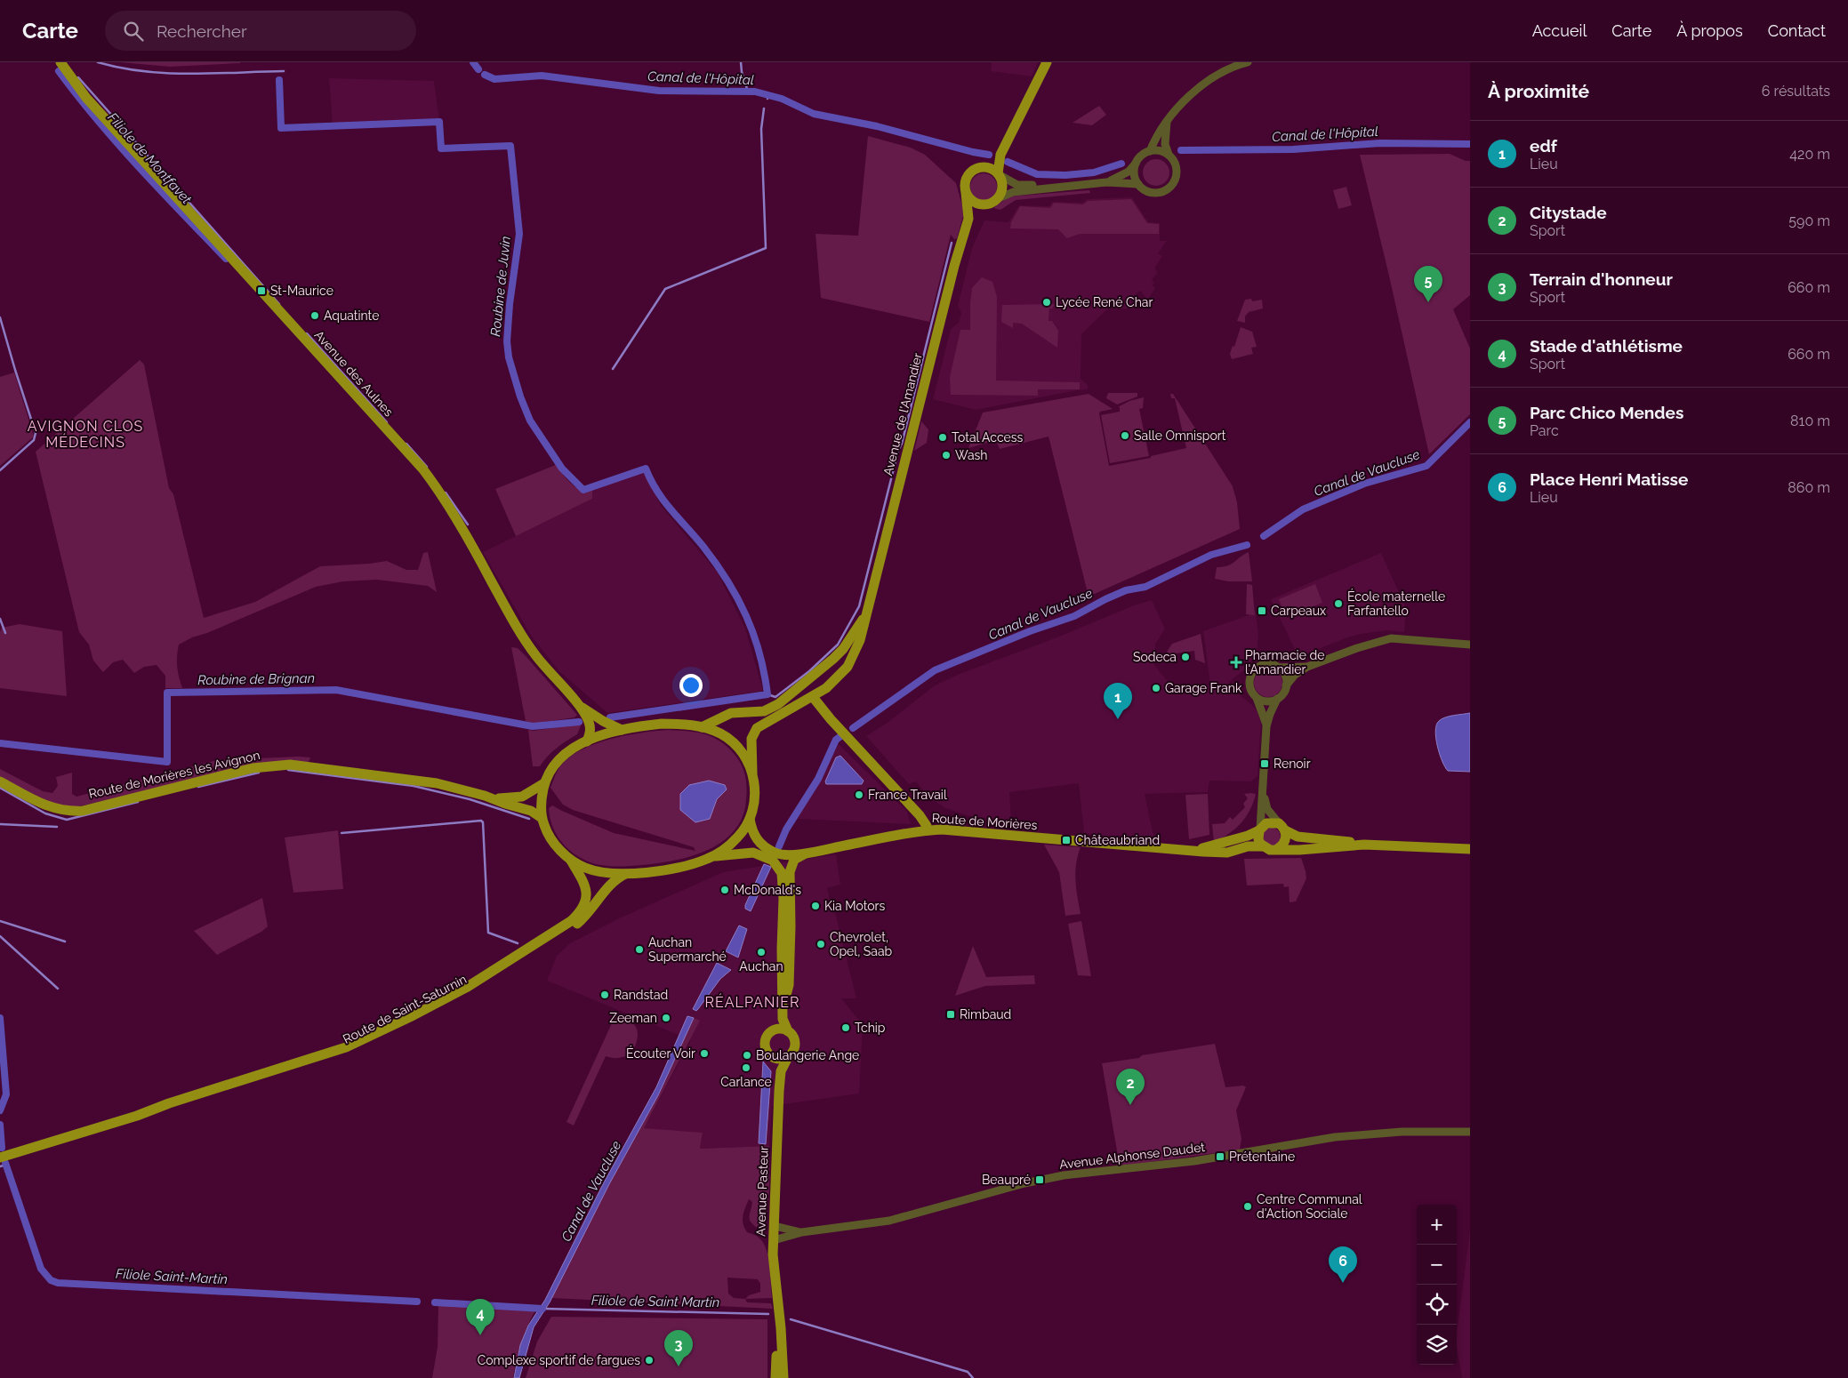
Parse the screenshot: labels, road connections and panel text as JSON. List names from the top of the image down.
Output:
{
  "streets": {
    "main road": [
      "Avenue des Aulnes",
      "Avenue de l'Amandier",
      "Route de Morières les Avignon",
      "Route de Morières",
      "Route de Saint-Saturnin",
      "Avenue Pasteur"
    ],
    "street": ["Avenue Alphonse Daudet"]
  },
  "crossings": [
    ["Avenue Alphonse Daudet", "Avenue Pasteur"]
  ],
  "districts": ["AVIGNON CLOS MÉDECINS", "RÉALPANIER"],
  "water": [
    "Canal de l'Hôpital",
    "Filiole de Montfavet",
    "Roubine de Juvin",
    "Canal de Vaucluse",
    "Roubine de Brignan",
    "Filiole Saint-Martin",
    "Filiole de Saint Martin"
  ],
  "places": {
    "transit": [
      "St-Maurice",
      "Carpeaux",
      "Renoir",
      "Châteaubriand",
      "Rimbaud",
      "Prétentaine",
      "Beaupré"
    ],
    "other": [
      "Lycée René Char",
      "Aquatinte",
      "Salle Omnisport",
      "Total Access",
      "Wash",
      "École maternelle Farfantello",
      "Sodeca",
      "Garage Frank",
      "France Travail",
      "McDonald's",
      "Kia Motors",
      "Chevrolet, Opel, Saab",
      "Auchan Supermarché",
      "Auchan",
      "Randstad",
      "Zeeman",
      "Tchip",
      "Écouter Voir",
      "Boulangerie Ange",
      "Carlance",
      "Centre Communal d'Action Sociale",
      "Complexe sportif de fargues"
    ],
    "health": ["Pharmacie de l'Amandier"]
  },
  "page": {
    "header": "Carte",
    "search": "Rechercher",
    "nav": [
      "Accueil",
      "Carte",
      "À propos",
      "Contact"
    ],
    "heading": ["À proximité", "6 résultats"],
    "list": [
      {
        "mark": "1",
        "name": "edf",
        "note": "Lieu",
        "value": "420 m"
      },
      {
        "mark": "2",
        "name": "Citystade",
        "note": "Sport",
        "value": "590 m"
      },
      {
        "mark": "3",
        "name": "Terrain d'honneur",
        "note": "Sport",
        "value": "660 m"
      },
      {
        "mark": "4",
        "name": "Stade d'athlétisme",
        "note": "Sport",
        "value": "660 m"
      },
      {
        "mark": "5",
        "name": "Parc Chico Mendes",
        "note": "Parc",
        "value": "810 m"
      },
      {
        "mark": "6",
        "name": "Place Henri Matisse",
        "note": "Lieu",
        "value": "860 m"
      }
    ],
    "pins": [
      "5",
      "1",
      "2",
      "6",
      "4",
      "3"
    ],
    "map_buttons": ["+", "−"]
  }
}
